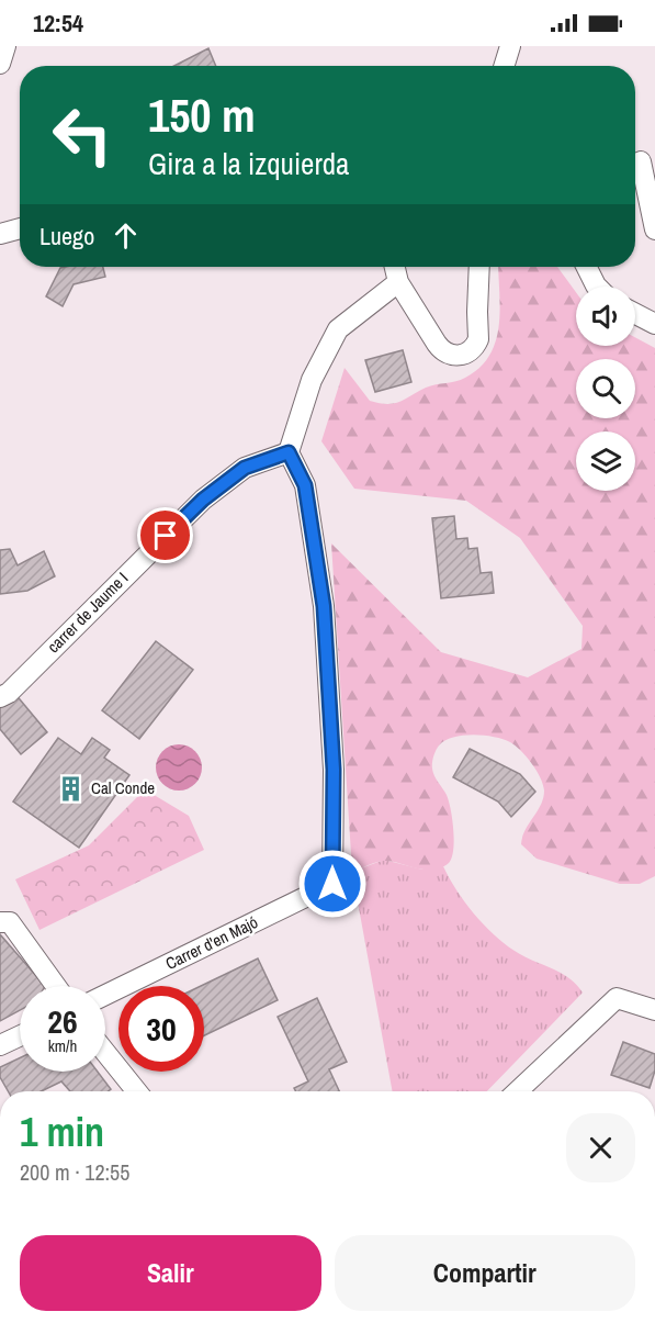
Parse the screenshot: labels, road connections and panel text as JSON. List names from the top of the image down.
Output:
{
  "streets": {
    "street": ["carrer de Jaume I", "Carrer d'en Majó"]
  },
  "crossings": [
    ["carrer de Jaume I", "Carrer d'en Majó"]
  ],
  "places": {
    "building": ["Cal Conde"]
  },
  "page": {
    "status": "12:54",
    "turn": ["150 m", "Gira a la izquierda"],
    "then": "Luego",
    "speed": "26 km/h",
    "limit": "30",
    "heading": ["1 min", "200 m · 12:55"],
    "buttons": ["Salir", "Compartir"]
  }
}
